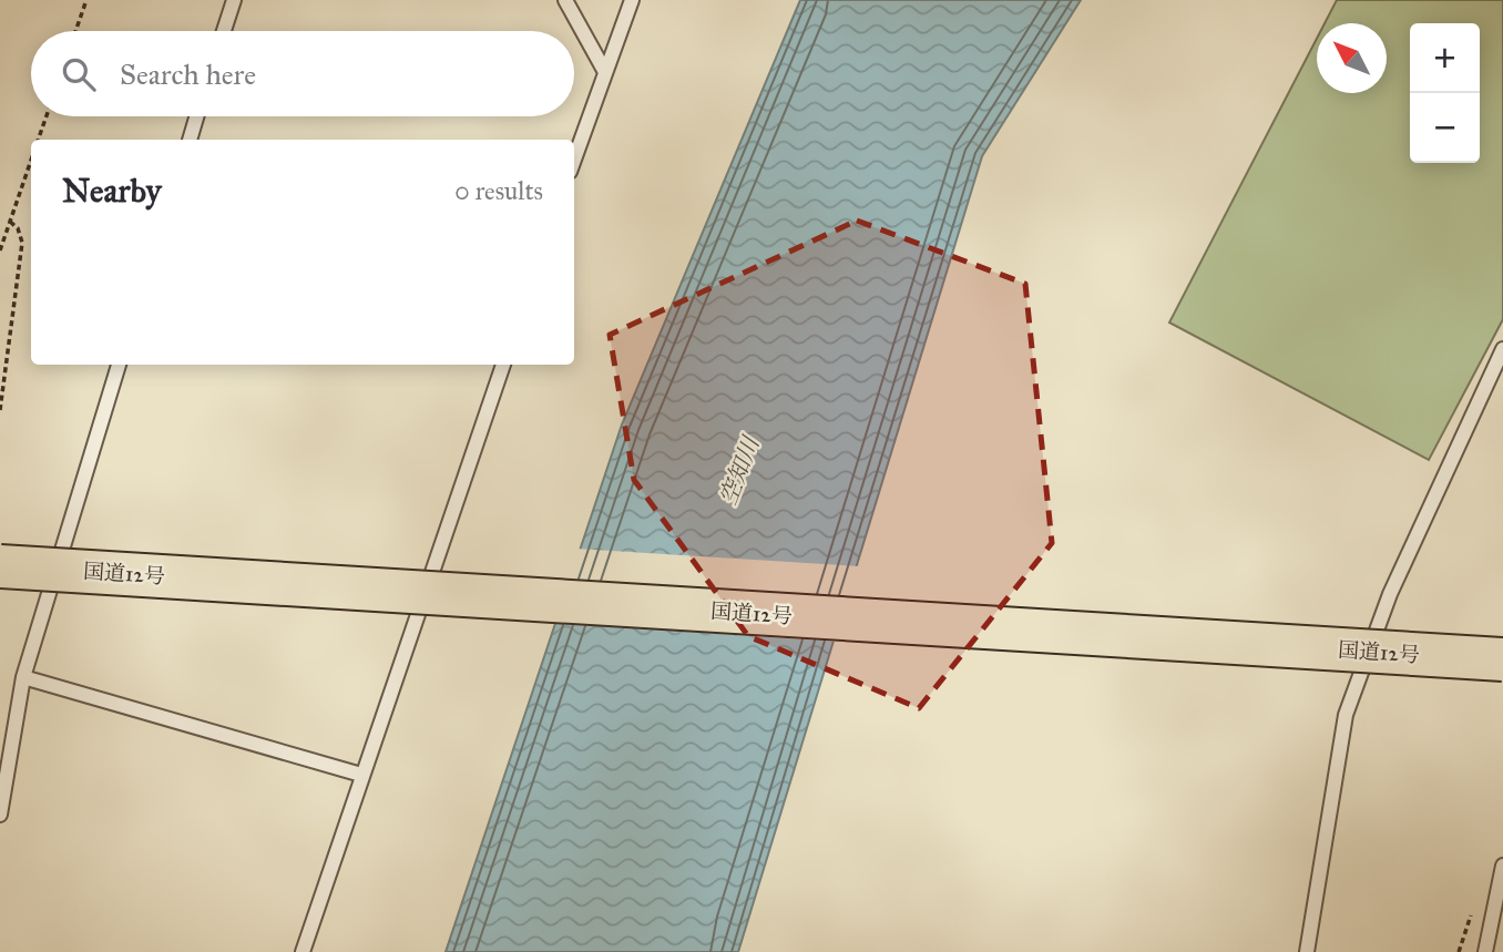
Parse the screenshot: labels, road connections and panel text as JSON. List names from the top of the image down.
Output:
{
  "streets": {
    "highway": ["国道12号"]
  },
  "water": ["空知川"],
  "north": "top left",
  "page": {
    "map_buttons": ["+", "−"],
    "search": "Search here",
    "heading": ["Nearby", "0 results"]
  }
}
